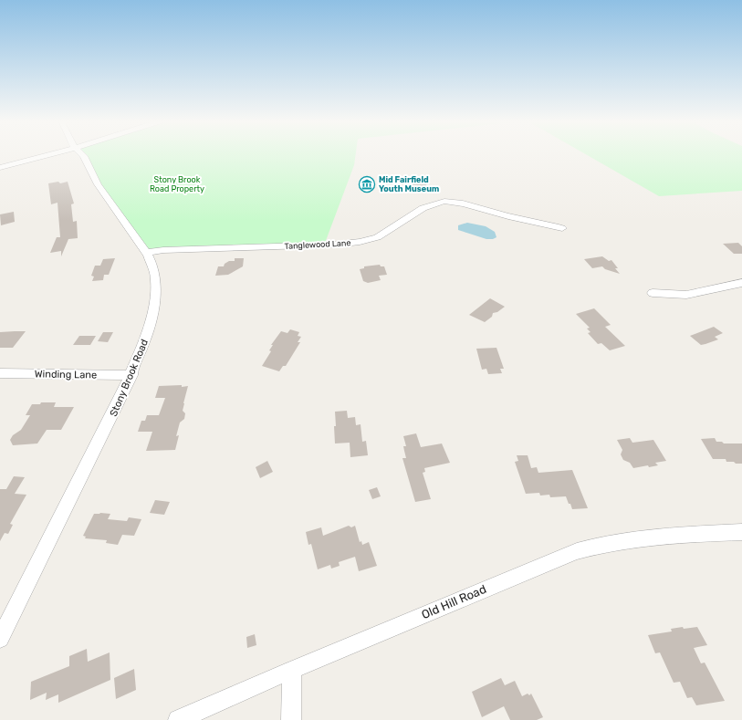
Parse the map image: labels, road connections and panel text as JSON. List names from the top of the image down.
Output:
{
  "streets": {
    "street": [
      "Tanglewood Lane",
      "Winding Lane",
      "Stony Brook Road",
      "Old Hill Road"
    ]
  },
  "crossings": [
    ["Tanglewood Lane", "Stony Brook Road"],
    ["Winding Lane", "Stony Brook Road"]
  ],
  "parks": ["Stony Brook Road Property"],
  "places": {
    "museum": ["Mid Fairfield Youth Museum"]
  }
}
